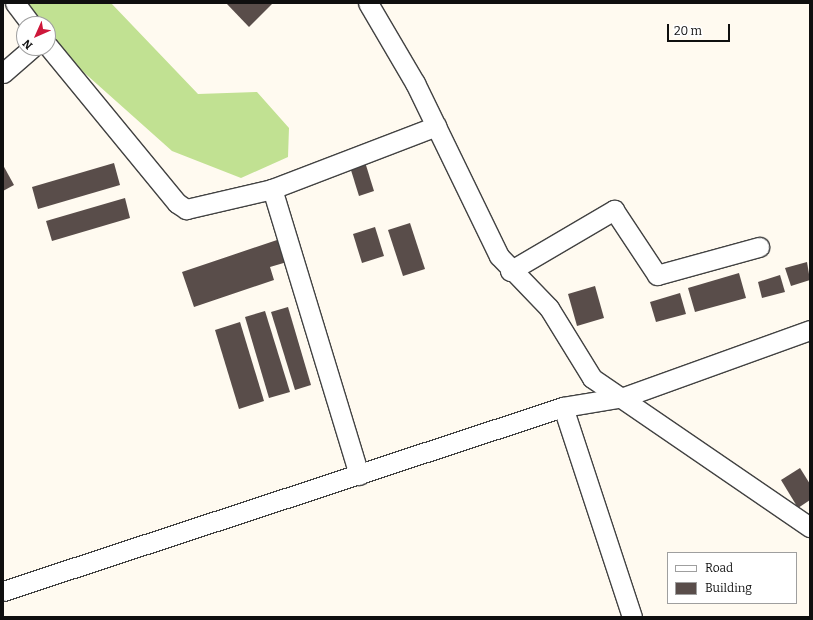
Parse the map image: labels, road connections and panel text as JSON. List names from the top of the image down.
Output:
{
  "legend": ["Road", "Building"],
  "scale_bar": "20 m",
  "north": "bottom left"
}
